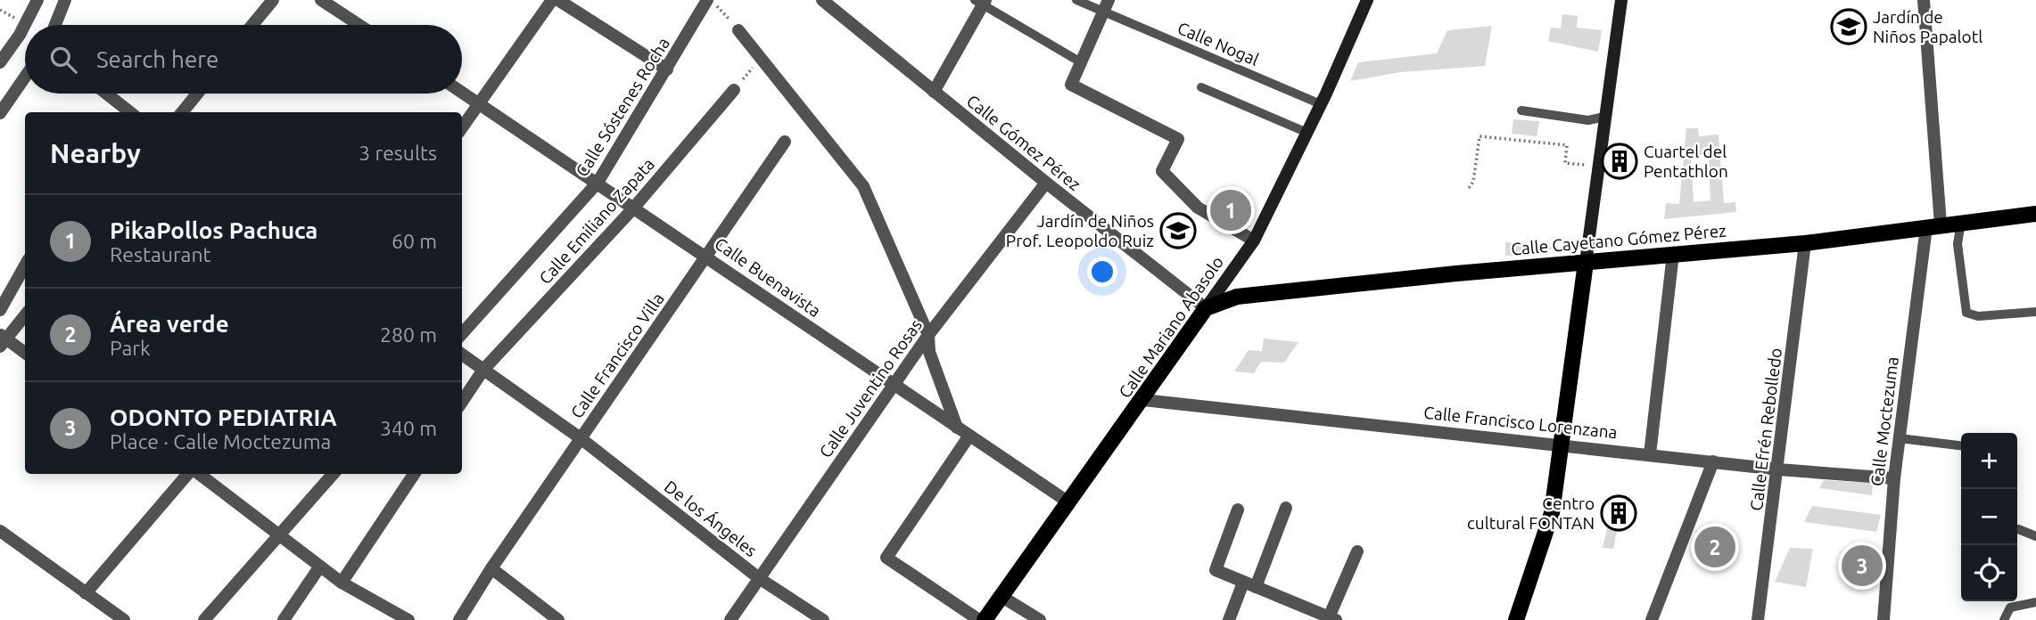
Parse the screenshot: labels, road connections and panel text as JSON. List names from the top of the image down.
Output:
{
  "streets": {
    "main road": ["Calle Cayetano Gómez Pérez", "Calle Mariano Abasolo"],
    "street": [
      "Calle Sóstenes Rocha",
      "Calle Gómez Pérez",
      "Calle Emiliano Zapata",
      "Calle Buenavista",
      "Calle Francisco Villa",
      "Calle Juventino Rosas",
      "Calle Moctezuma",
      "Calle Francisco Lorenzana",
      "Calle Efrén Rebolledo",
      "De los Ángeles"
    ],
    "lane": ["Calle Nogal"]
  },
  "crossings": [
    ["Calle Nogal", "Calle Mariano Abasolo"],
    ["Calle Sóstenes Rocha", "Calle Buenavista"],
    ["Calle Gómez Pérez", "Calle Cayetano Gómez Pérez"],
    ["Calle Gómez Pérez", "Calle Mariano Abasolo"],
    ["Calle Gómez Pérez", "Calle Juventino Rosas"],
    ["Calle Emiliano Zapata", "Calle Buenavista"],
    ["Calle Emiliano Zapata", "De los Ángeles"],
    ["Calle Cayetano Gómez Pérez", "Calle Mariano Abasolo"],
    ["Calle Cayetano Gómez Pérez", "Calle Moctezuma"],
    ["Calle Cayetano Gómez Pérez", "Calle Efrén Rebolledo"],
    ["Calle Buenavista", "Calle Mariano Abasolo"],
    ["Calle Buenavista", "Calle Francisco Villa"],
    ["Calle Buenavista", "Calle Juventino Rosas"],
    ["Calle Mariano Abasolo", "Calle Francisco Lorenzana"],
    ["Calle Francisco Villa", "De los Ángeles"],
    ["Calle Juventino Rosas", "De los Ángeles"],
    ["Calle Moctezuma", "Calle Francisco Lorenzana"],
    ["Calle Francisco Lorenzana", "Calle Efrén Rebolledo"]
  ],
  "places": {
    "school or university": ["Jardín de Niños Papalotl", "Jardín de Niños Prof. Leopoldo Ruiz"],
    "building": ["Cuartel del Pentathlon", "Centro cultural FONTAN"]
  },
  "page": {
    "search": "Search here",
    "heading": ["Nearby", "3 results"],
    "pins": ["1", "2", "3"],
    "list": [
      {
        "mark": "1",
        "name": "PikaPollos Pachuca",
        "note": "Restaurant",
        "value": "60 m"
      },
      {
        "mark": "2",
        "name": "Área verde",
        "note": "Park",
        "value": "280 m"
      },
      {
        "mark": "3",
        "name": "ODONTO PEDIATRIA",
        "note": "Place · Calle Moctezuma",
        "value": "340 m"
      }
    ],
    "map_buttons": ["+", "−"]
  }
}
